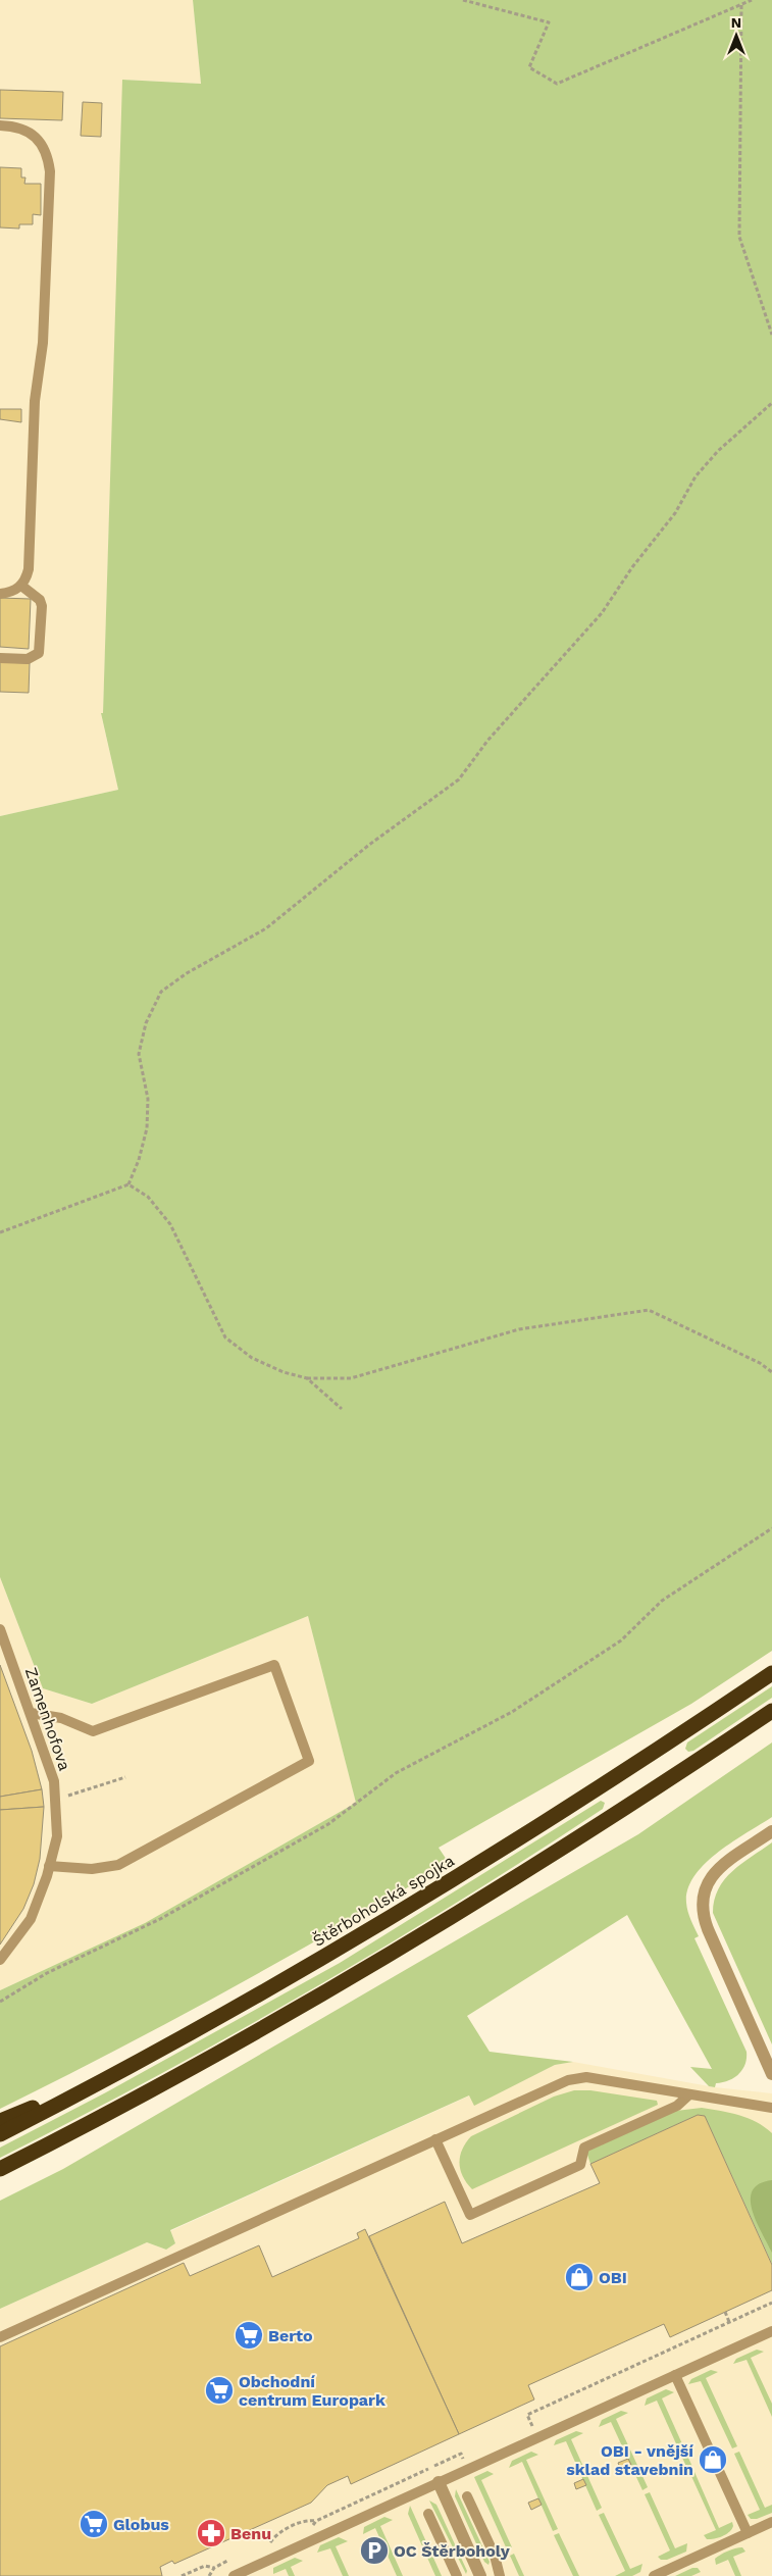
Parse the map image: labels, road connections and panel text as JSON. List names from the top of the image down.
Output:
{
  "streets": {
    "highway": ["Štěrboholská spojka"],
    "lane": ["Zamenhofova"]
  },
  "places": {
    "shop": ["OBI", "OBI - vnější sklad stavebnin"],
    "supermarket": ["Berto", "Obchodní centrum Europark", "Globus"],
    "pharmacy": ["Benu"],
    "parking": ["OC Štěrboholy"]
  },
  "north": "top"
}
